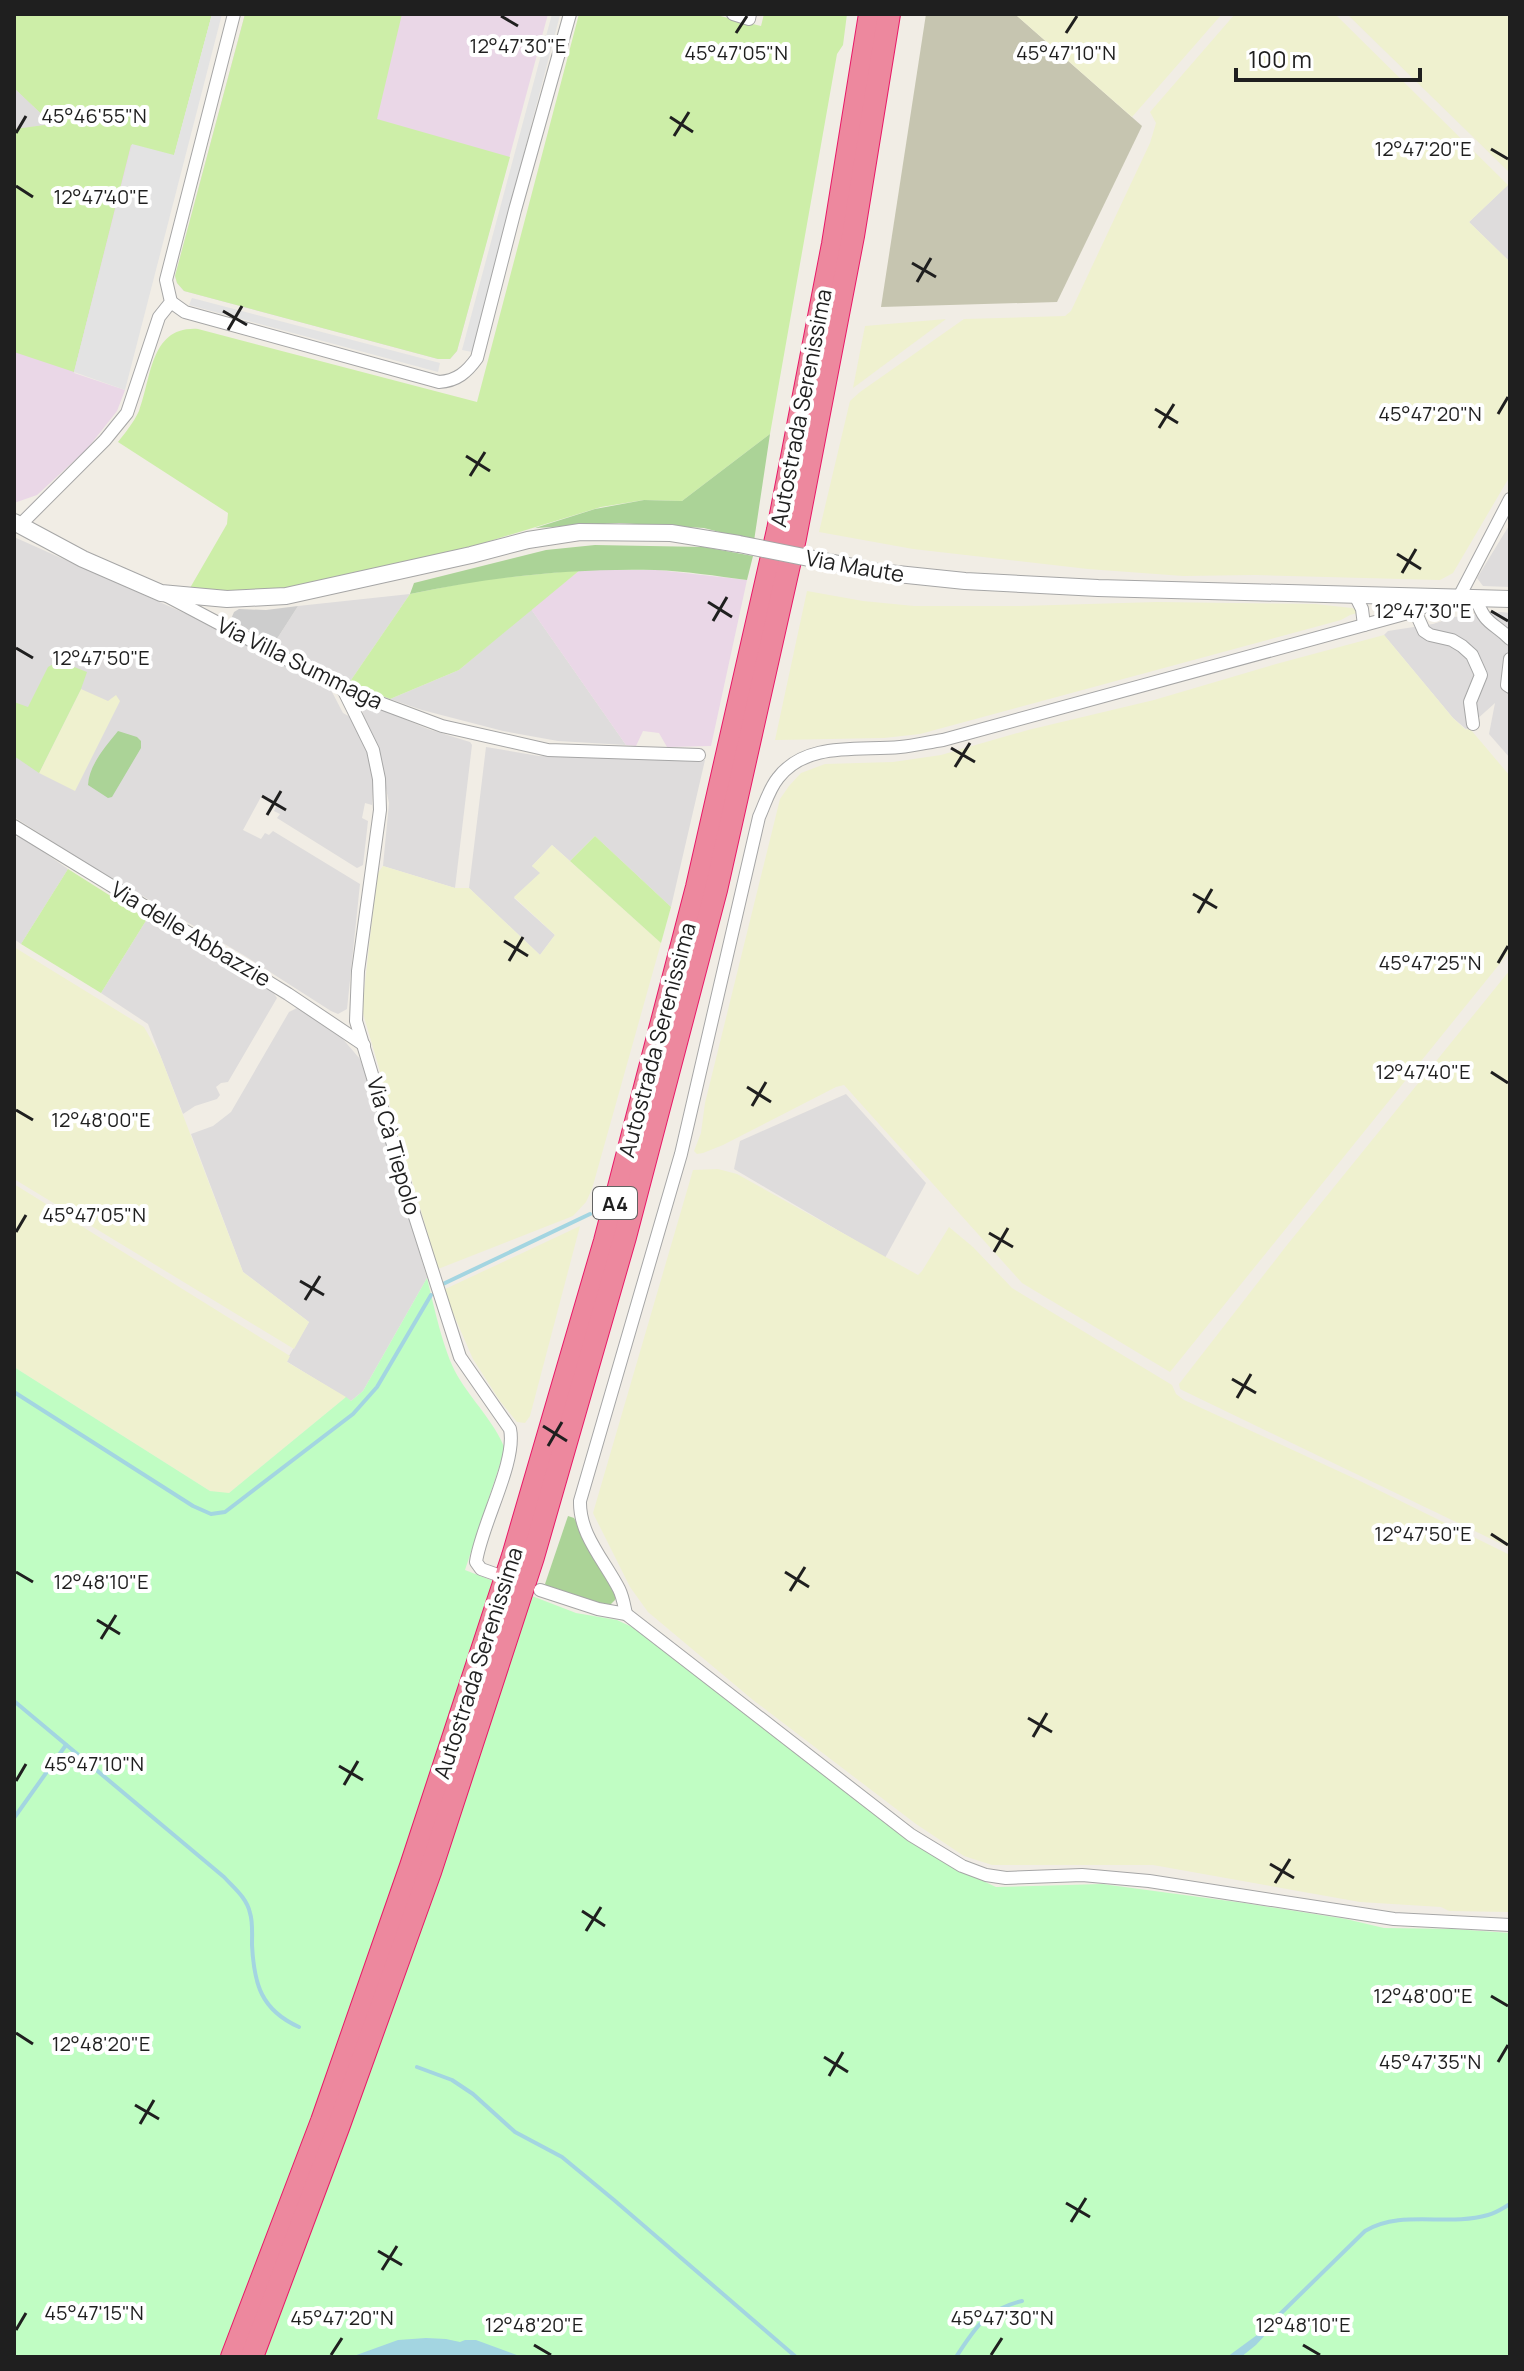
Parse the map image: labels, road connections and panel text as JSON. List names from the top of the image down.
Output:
{
  "streets": {
    "highway": ["Autostrada Serenissima", "A4"],
    "street": [
      "Via Maute",
      "Via Villa Summaga",
      "Via delle Abbazzie",
      "Via Cà Tiepolo"
    ]
  },
  "crossings": [
    ["Via Maute", "Via Villa Summaga"],
    ["Via Villa Summaga", "Via Cà Tiepolo"],
    ["Via delle Abbazzie", "Via Cà Tiepolo"]
  ],
  "scale_bar": "100 m",
  "coordinates": [
    "12°47'30\"E",
    "45°47'05\"N",
    "45°47'10\"N",
    "45°46'55\"N",
    "12°47'20\"E",
    "12°47'40\"E",
    "45°47'20\"N",
    "12°47'50\"E",
    "45°47'25\"N",
    "12°48'00\"E",
    "12°48'10\"E",
    "12°48'20\"E",
    "45°47'35\"N",
    "45°47'15\"N",
    "45°47'30\"N"
  ]
}
